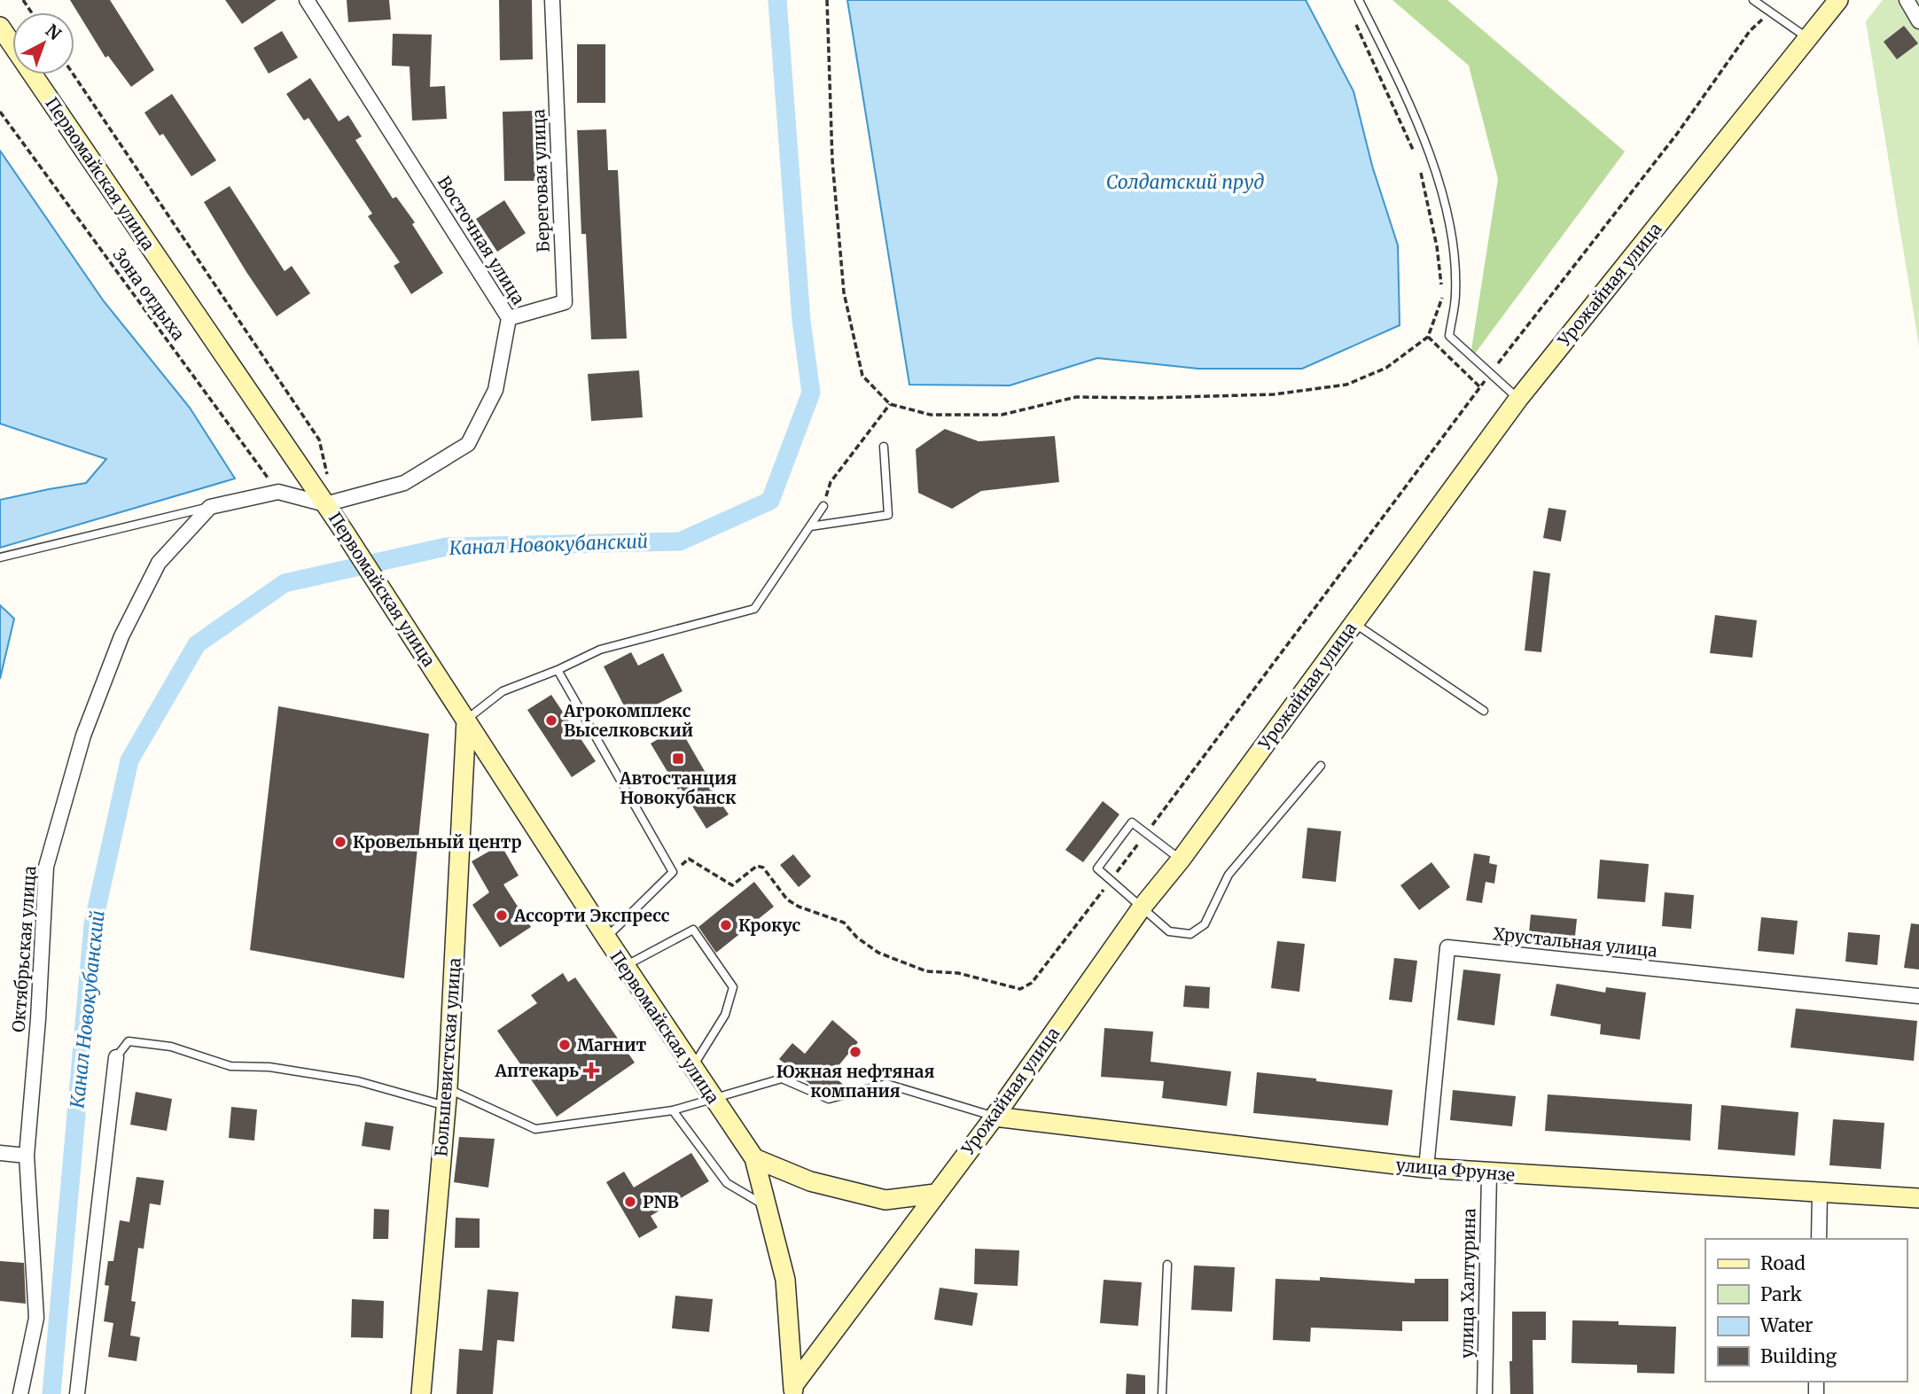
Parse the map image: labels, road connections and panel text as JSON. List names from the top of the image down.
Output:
{
  "streets": {
    "main road": [
      "Первомайская улица",
      "Урожайная улица",
      "Большевистская улица",
      "улица Фрунзе"
    ],
    "street": [
      "Береговая улица",
      "Восточная улица",
      "Хрустальная улица",
      "Октябрьская улица",
      "улица Халтурина"
    ],
    "path": ["Зона отдыха"]
  },
  "crossings": [
    ["Первомайская улица", "Восточная улица"],
    ["Первомайская улица", "Урожайная улица"],
    ["Первомайская улица", "Большевистская улица"],
    ["Береговая улица", "Восточная улица"],
    ["Урожайная улица", "улица Фрунзе"],
    ["Хрустальная улица", "улица Фрунзе"],
    ["улица Фрунзе", "улица Халтурина"]
  ],
  "water": ["Солдатский пруд", "Канал Новокубанский"],
  "places": {
    "other": [
      "Агрокомплекс Выселковский",
      "Кровельный центр",
      "Ассорти Экспресс",
      "Крокус",
      "Магнит",
      "Южная нефтяная компания",
      "PNB"
    ],
    "transit": ["Автостанция Новокубанск"],
    "health": ["Аптекарь"]
  },
  "legend": [
    "Road",
    "Park",
    "Water",
    "Building"
  ],
  "north": "top right"
}
